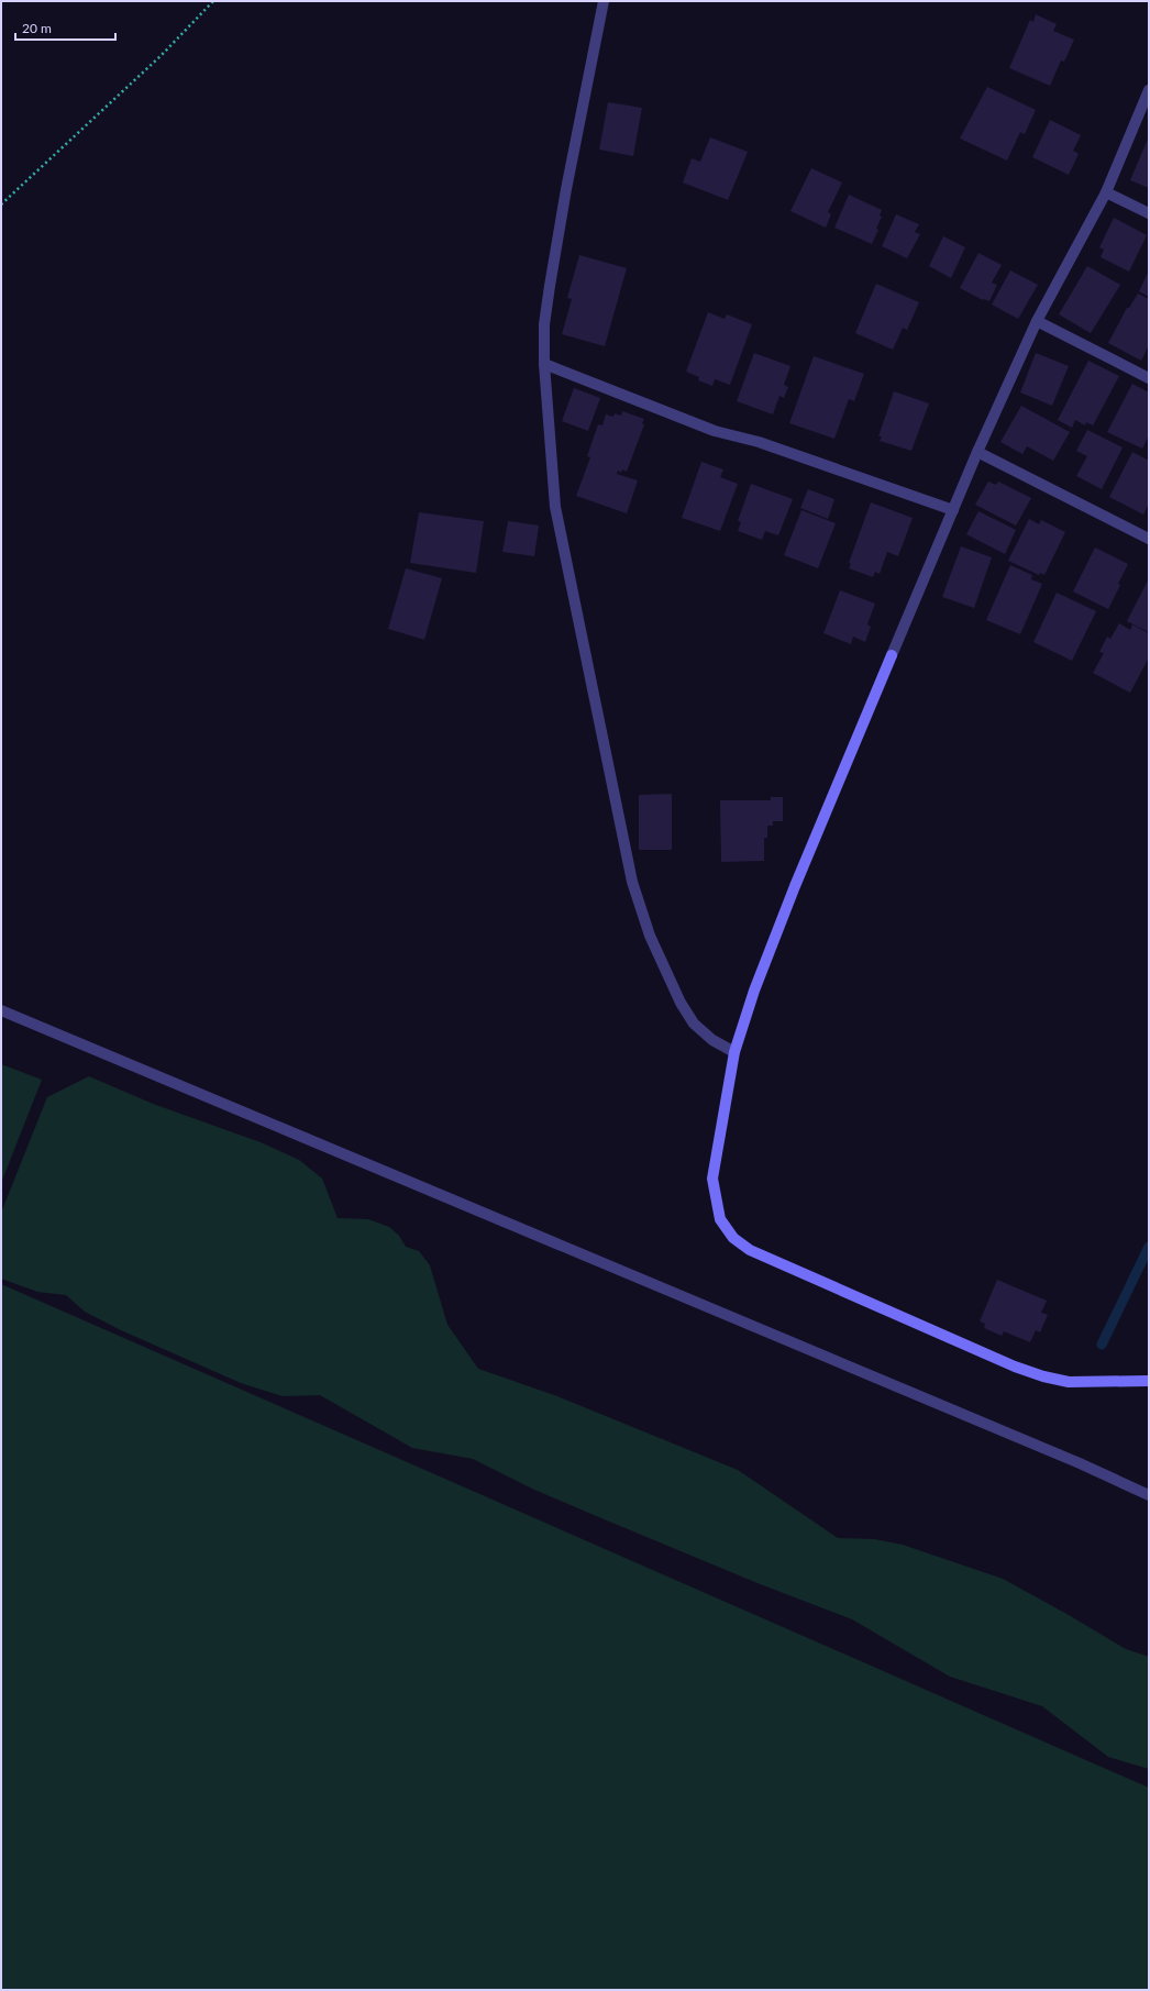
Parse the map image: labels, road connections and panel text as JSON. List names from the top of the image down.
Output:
{
  "scale_bar": "20 m"
}
